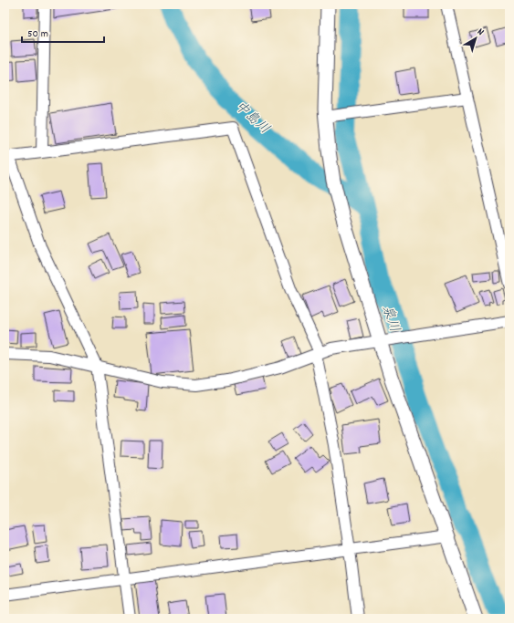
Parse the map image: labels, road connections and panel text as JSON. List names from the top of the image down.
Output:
{
  "water": ["中島川", "泉川"],
  "scale_bar": "50 m",
  "north": "top right"
}
